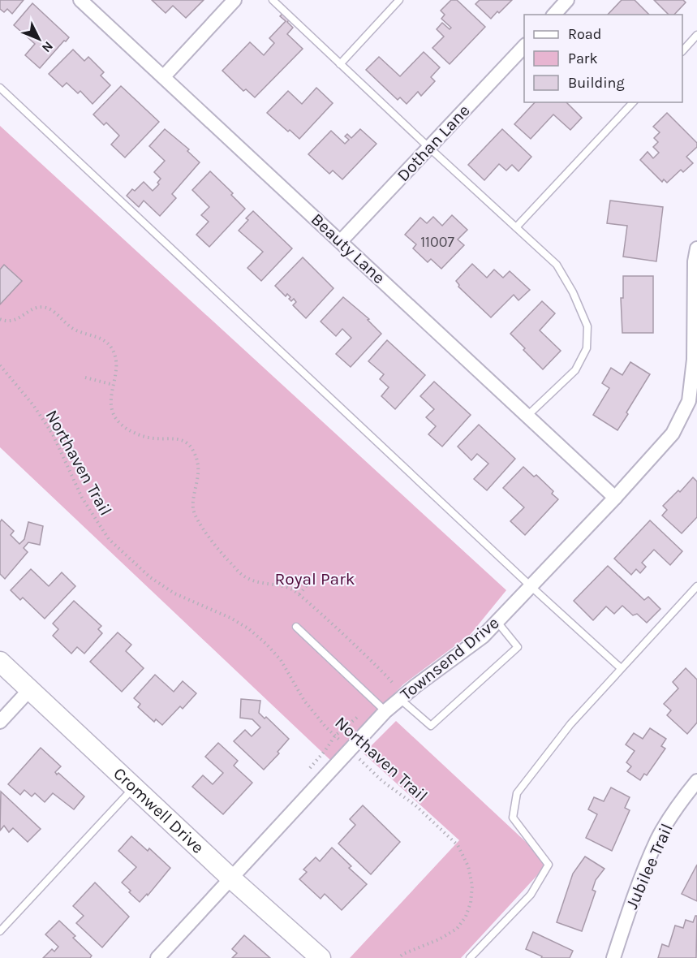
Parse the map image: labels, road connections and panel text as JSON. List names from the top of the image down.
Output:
{
  "streets": {
    "street": [
      "Dothan Lane",
      "Beauty Lane",
      "Townsend Drive",
      "Cromwell Drive",
      "Jubilee Trail"
    ],
    "path": ["Northaven Trail"]
  },
  "crossings": [
    ["Dothan Lane", "Beauty Lane"],
    ["Beauty Lane", "Townsend Drive"],
    ["Northaven Trail", "Townsend Drive"],
    ["Townsend Drive", "Cromwell Drive"]
  ],
  "parks": ["Royal Park"],
  "house_numbers": ["11007"],
  "legend": ["Road", "Park", "Building"],
  "north": "bottom right"
}
